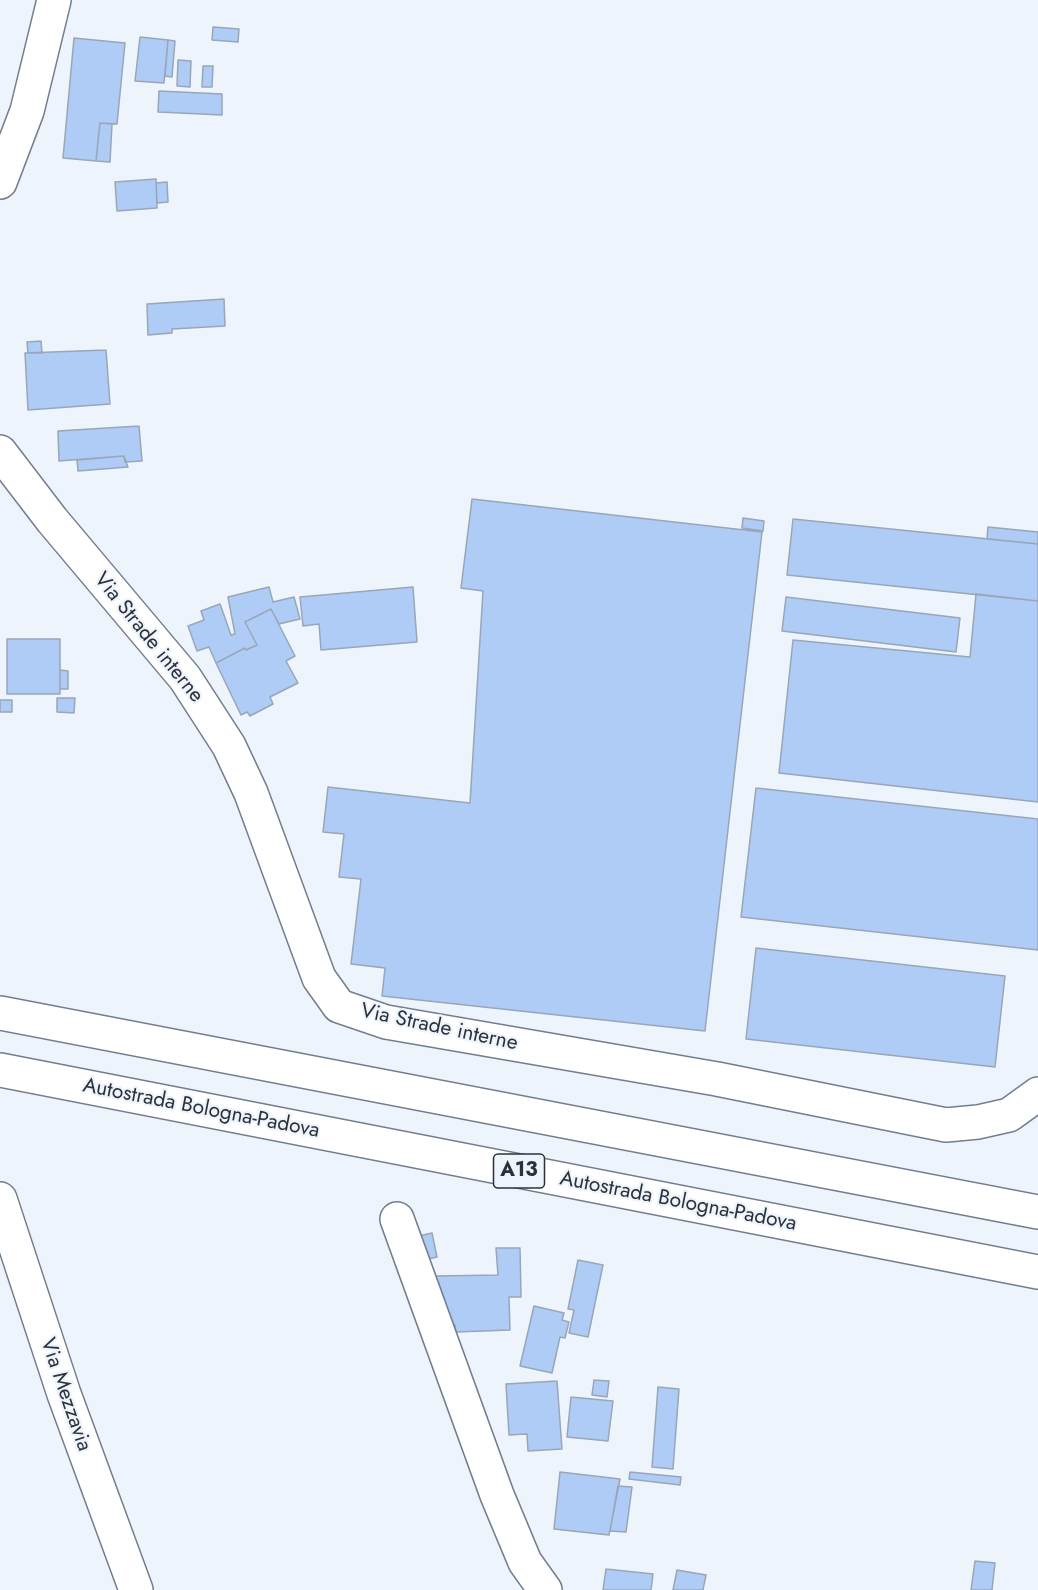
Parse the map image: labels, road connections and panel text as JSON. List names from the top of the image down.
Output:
{
  "streets": {
    "main road": [
      "Via Strade interne",
      "Autostrada Bologna-Padova",
      "A13",
      "Via Mezzavia"
    ]
  }
}
